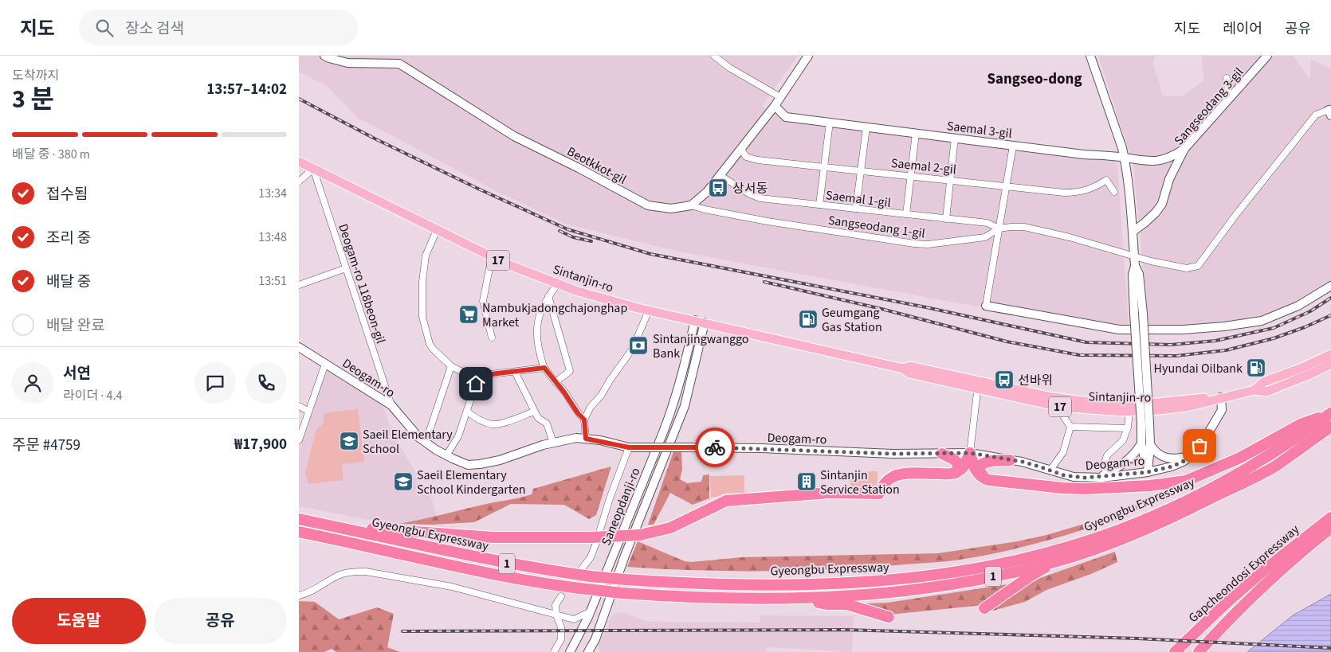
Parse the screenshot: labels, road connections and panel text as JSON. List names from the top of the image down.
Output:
{
  "streets": {
    "highway": ["Gyeongbu Expressway", "1", "Gapcheondosi Expressway"],
    "main road": ["17", "Sintanjin-ro"],
    "street": [
      "Sangseodang 3-gil",
      "Saemal 3-gil",
      "Beotkkot-gil",
      "Saemal 2-gil",
      "Saemal 1-gil",
      "Sangseodang 1-gil",
      "Deogam-ro 118beon-gil",
      "Deogam-ro",
      "Saneopdanji-ro"
    ]
  },
  "crossings": [
    ["Sangseodang 3-gil", "Saemal 3-gil"],
    ["Beotkkot-gil", "Sangseodang 1-gil"],
    ["Saemal 1-gil", "Sangseodang 1-gil"],
    ["Sintanjin-ro", "Deogam-ro 118beon-gil"],
    ["Sintanjin-ro", "Deogam-ro"],
    ["Sintanjin-ro", "Saneopdanji-ro"],
    ["Deogam-ro 118beon-gil", "Deogam-ro"]
  ],
  "districts": ["Sangseo-dong"],
  "places": {
    "bus stop": ["상서동", "선바위"],
    "supermarket": ["Nambukjadongchajonghap Market"],
    "fuel station": ["Geumgang Gas Station", "Hyundai Oilbank"],
    "bank": ["Sintanjingwanggo Bank"],
    "school or university": ["Saeil Elementary School", "Saeil Elementary School Kindergarten"],
    "building": ["Sintanjin Service Station"]
  },
  "page": {
    "header": "지도",
    "search": "장소 검색",
    "nav": ["지도", "레이어", "공유"],
    "heading": ["3 분", "도착까지", "13:57–14:02"],
    "panel": [
      "서연",
      "라이더 · 4.4",
      "주문 #4759",
      "₩17,900"
    ],
    "bar": "배달 중 · 380 m",
    "list": [
      ["접수됨", "13:34"],
      ["조리 중", "13:48"],
      ["배달 중", "13:51"],
      "배달 완료"
    ],
    "buttons": ["도움말", "공유"]
  }
}
